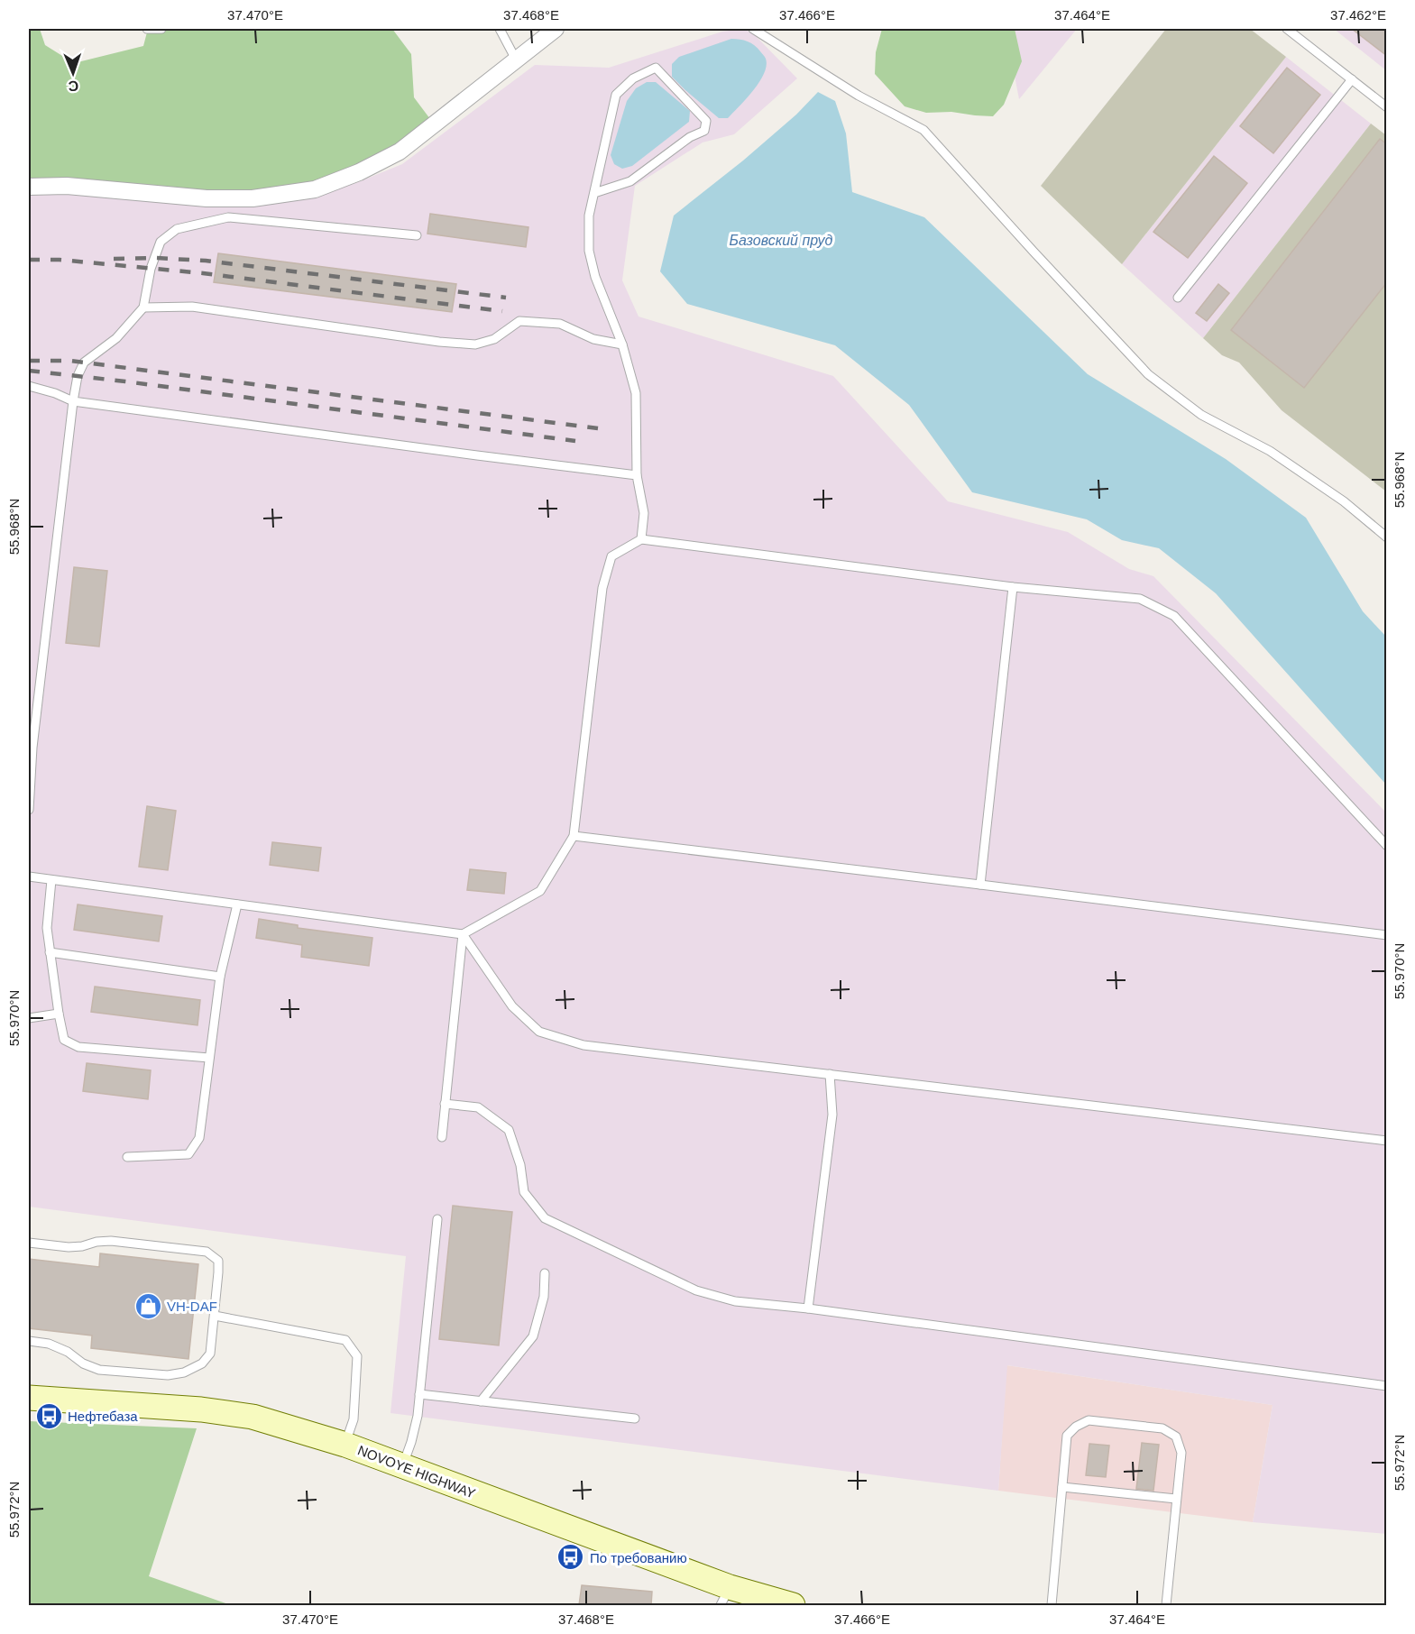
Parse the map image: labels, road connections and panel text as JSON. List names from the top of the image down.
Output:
{
  "streets": {
    "main road": ["NOVOYE HIGHWAY"]
  },
  "water": ["Базовский пруд"],
  "places": {
    "shop": ["VH-DAF"],
    "bus stop": ["Нефтебаза", "По требованию"]
  },
  "north": "bottom",
  "coordinates": [
    "37.470°E",
    "37.468°E",
    "37.466°E",
    "37.464°E",
    "37.462°E",
    "55.968°N",
    "55.970°N",
    "55.972°N"
  ]
}
